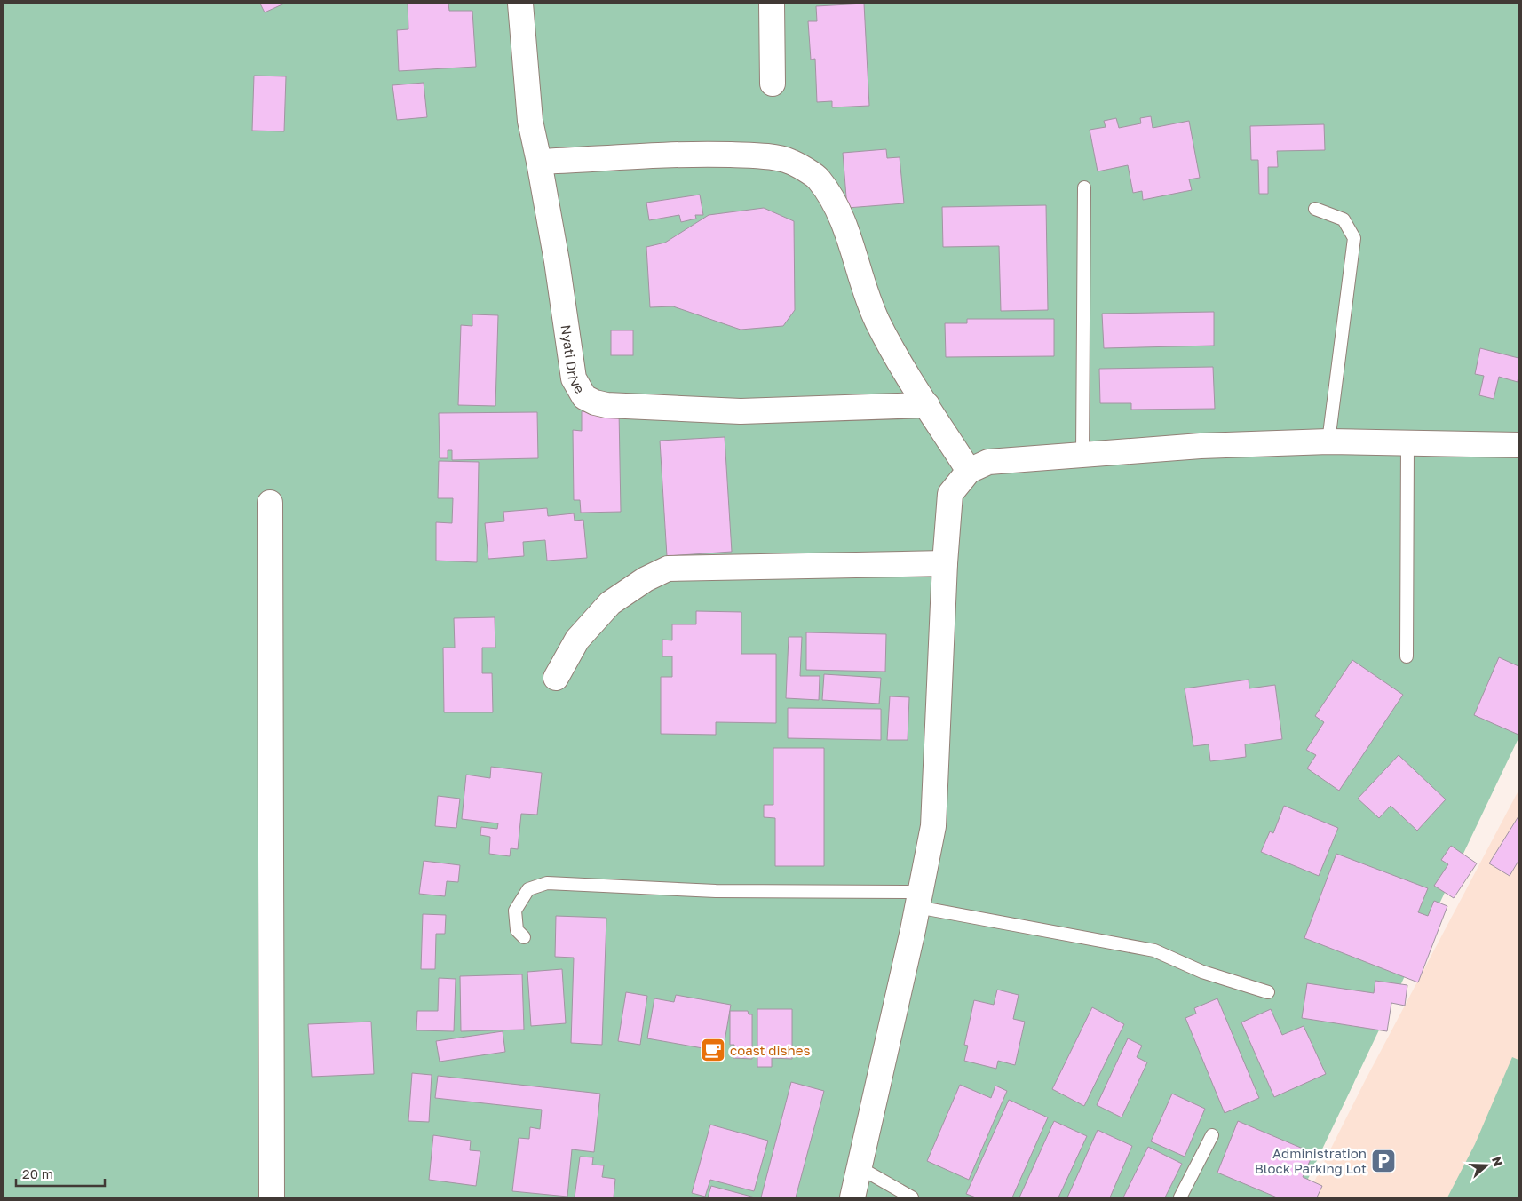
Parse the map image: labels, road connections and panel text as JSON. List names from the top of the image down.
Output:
{
  "streets": {
    "street": ["Nyati Drive"]
  },
  "places": {
    "cafe": ["coast dishes"],
    "parking": ["Administration Block Parking Lot"]
  },
  "scale_bar": "20 m",
  "north": "right"
}
